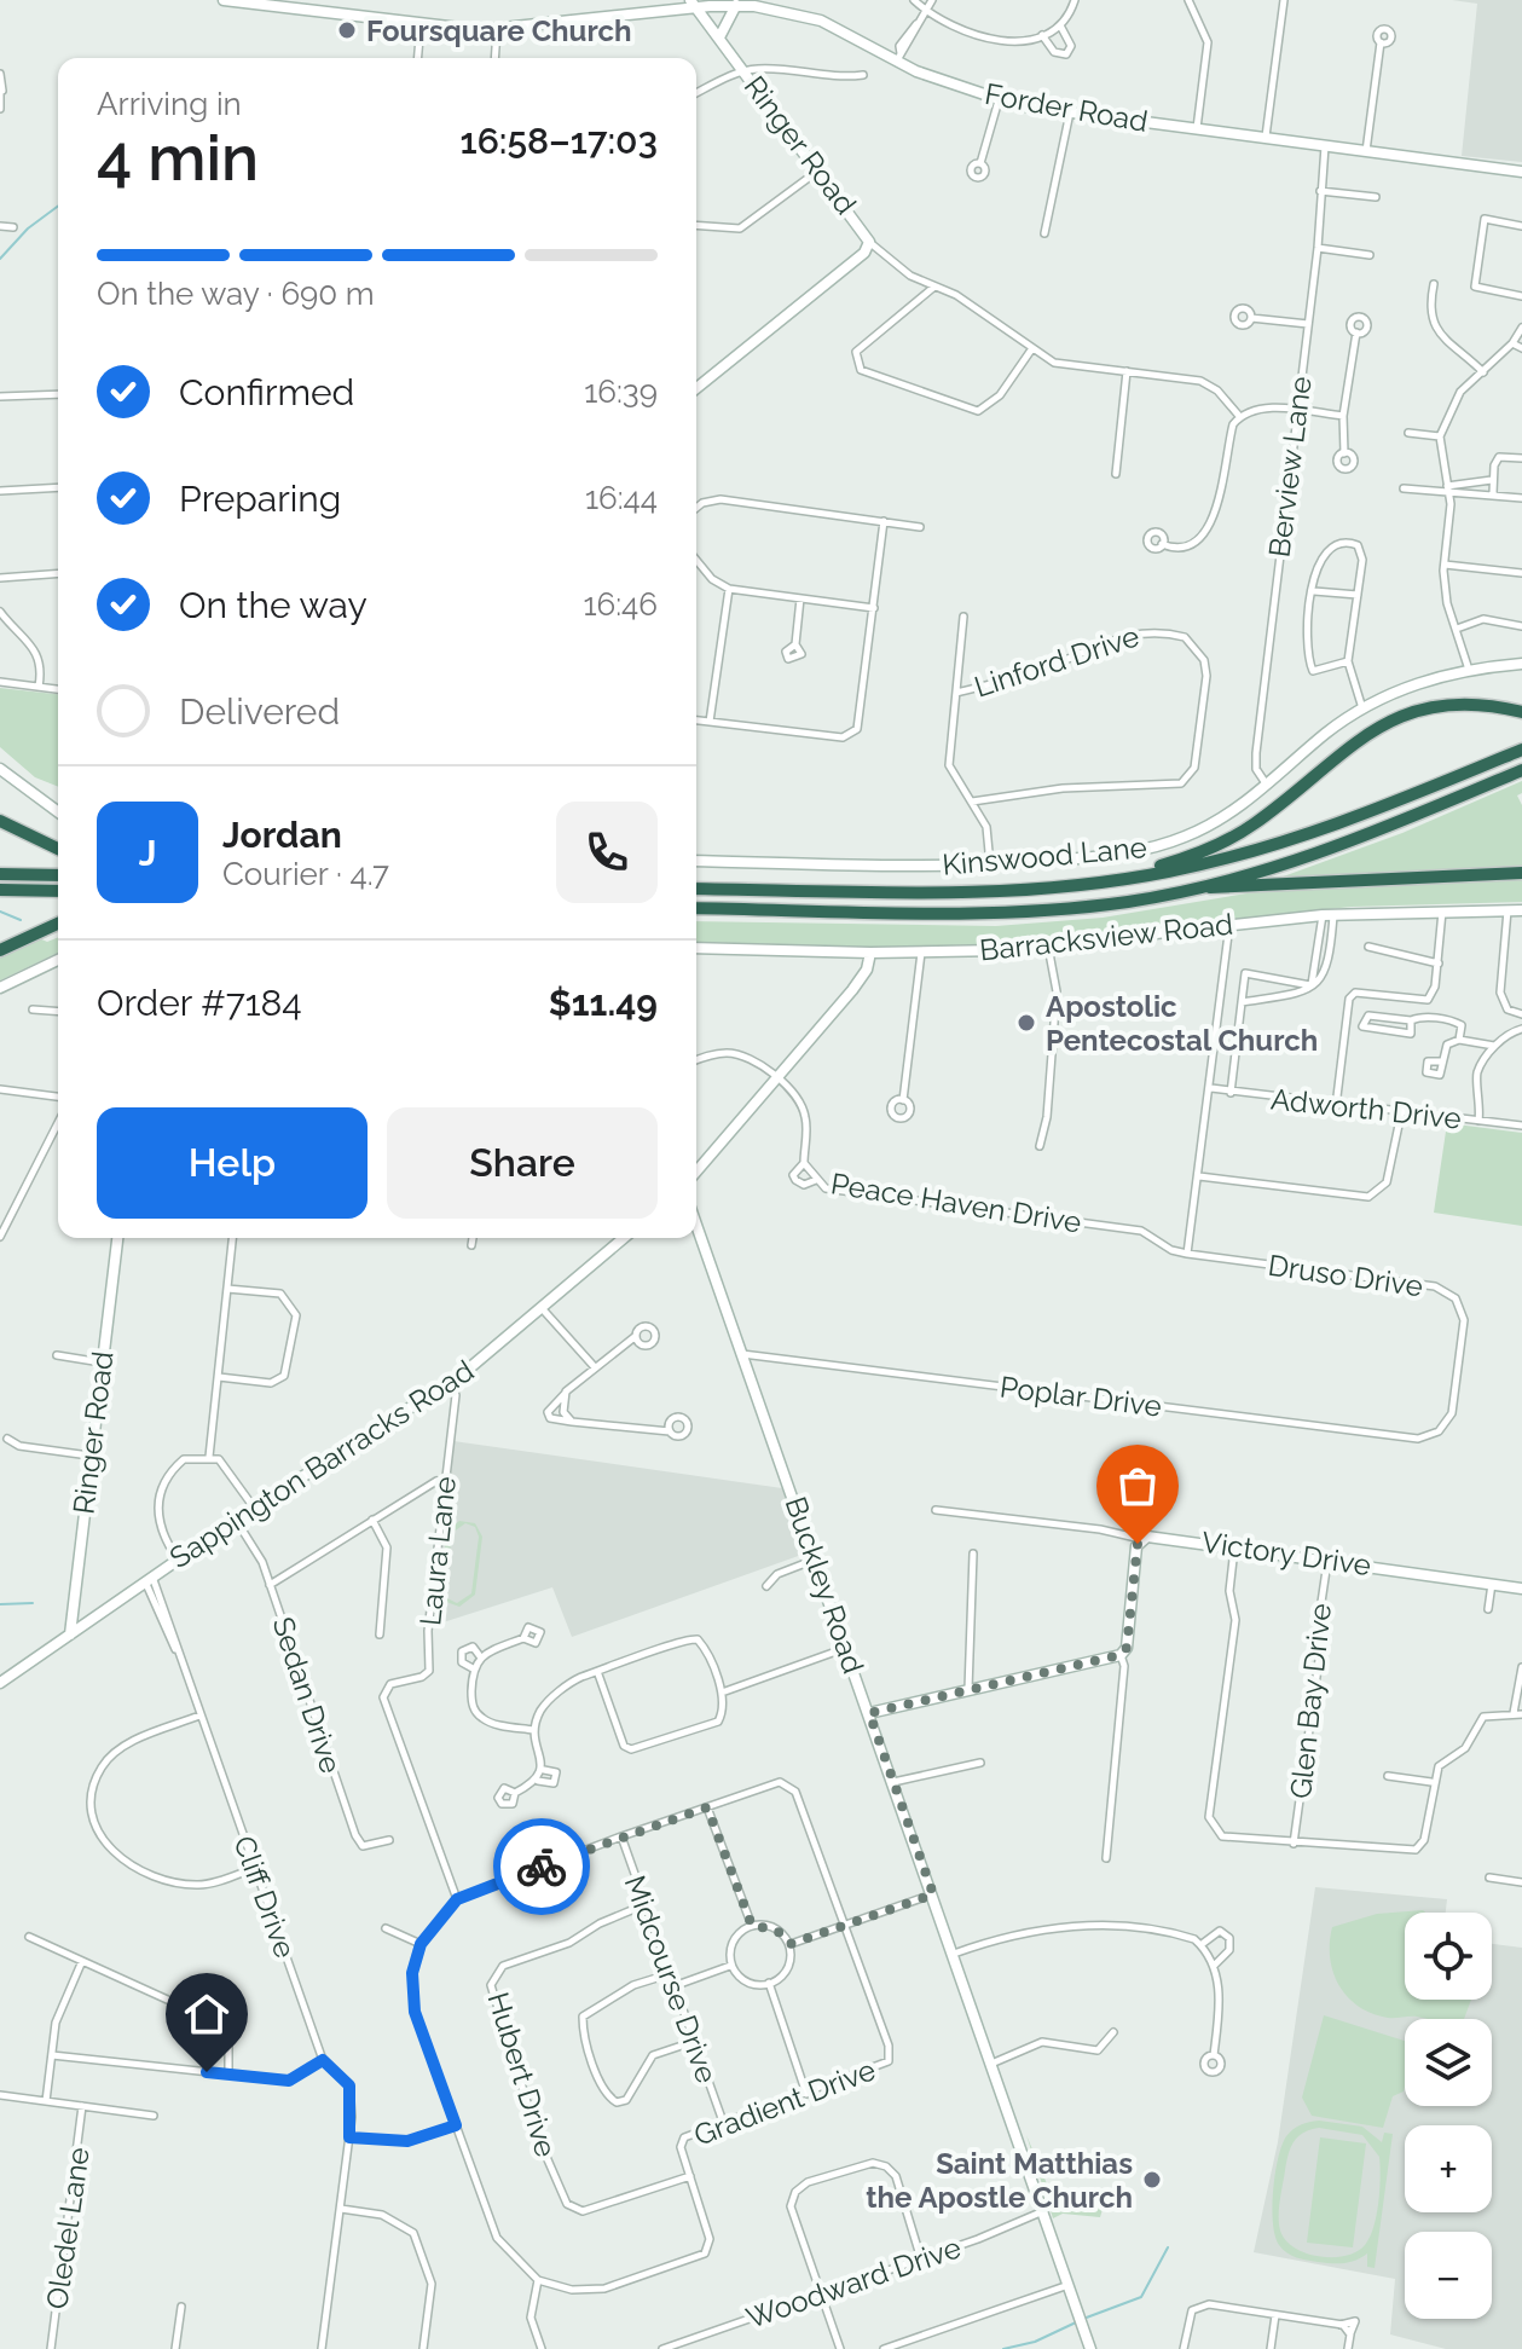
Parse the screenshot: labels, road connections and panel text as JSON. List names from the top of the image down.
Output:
{
  "streets": {
    "street": [
      "Forder Road",
      "Ringer Road",
      "Berview Lane",
      "Linford Drive",
      "Kinswood Lane",
      "Barracksview Road",
      "Adworth Drive",
      "Peace Haven Drive",
      "Druso Drive",
      "Poplar Drive",
      "Sappington Barracks Road",
      "Laura Lane",
      "Victory Drive",
      "Buckley Road",
      "Sedan Drive",
      "Glen Bay Drive",
      "Cliff Drive",
      "Midcourse Drive",
      "Hubert Drive",
      "Gradient Drive",
      "Oledel Lane",
      "Woodward Drive"
    ]
  },
  "crossings": [
    ["Forder Road", "Ringer Road"],
    ["Forder Road", "Berview Lane"],
    ["Ringer Road", "Sappington Barracks Road"],
    ["Berview Lane", "Kinswood Lane"],
    ["Peace Haven Drive", "Druso Drive"],
    ["Druso Drive", "Poplar Drive"],
    ["Poplar Drive", "Buckley Road"],
    ["Sappington Barracks Road", "Laura Lane"],
    ["Sappington Barracks Road", "Sedan Drive"],
    ["Sappington Barracks Road", "Cliff Drive"],
    ["Victory Drive", "Glen Bay Drive"],
    ["Buckley Road", "Woodward Drive"],
    ["Midcourse Drive", "Hubert Drive"],
    ["Midcourse Drive", "Gradient Drive"],
    ["Hubert Drive", "Gradient Drive"]
  ],
  "places": ["Foursquare Church", "Apostolic Pentecostal Church", "Saint Matthias the Apostle Church"],
  "page": {
    "heading": ["4 min", "Arriving in", "16:58–17:03"],
    "panel": [
      "Jordan",
      "Courier · 4.7",
      "Order #7184",
      "$11.49"
    ],
    "bar": "On the way · 690 m",
    "list": [
      ["Confirmed", "16:39"],
      ["Preparing", "16:44"],
      ["On the way", "16:46"],
      "Delivered"
    ],
    "round": "J",
    "buttons": ["Help", "Share"],
    "map_buttons": ["+", "−"]
  }
}
